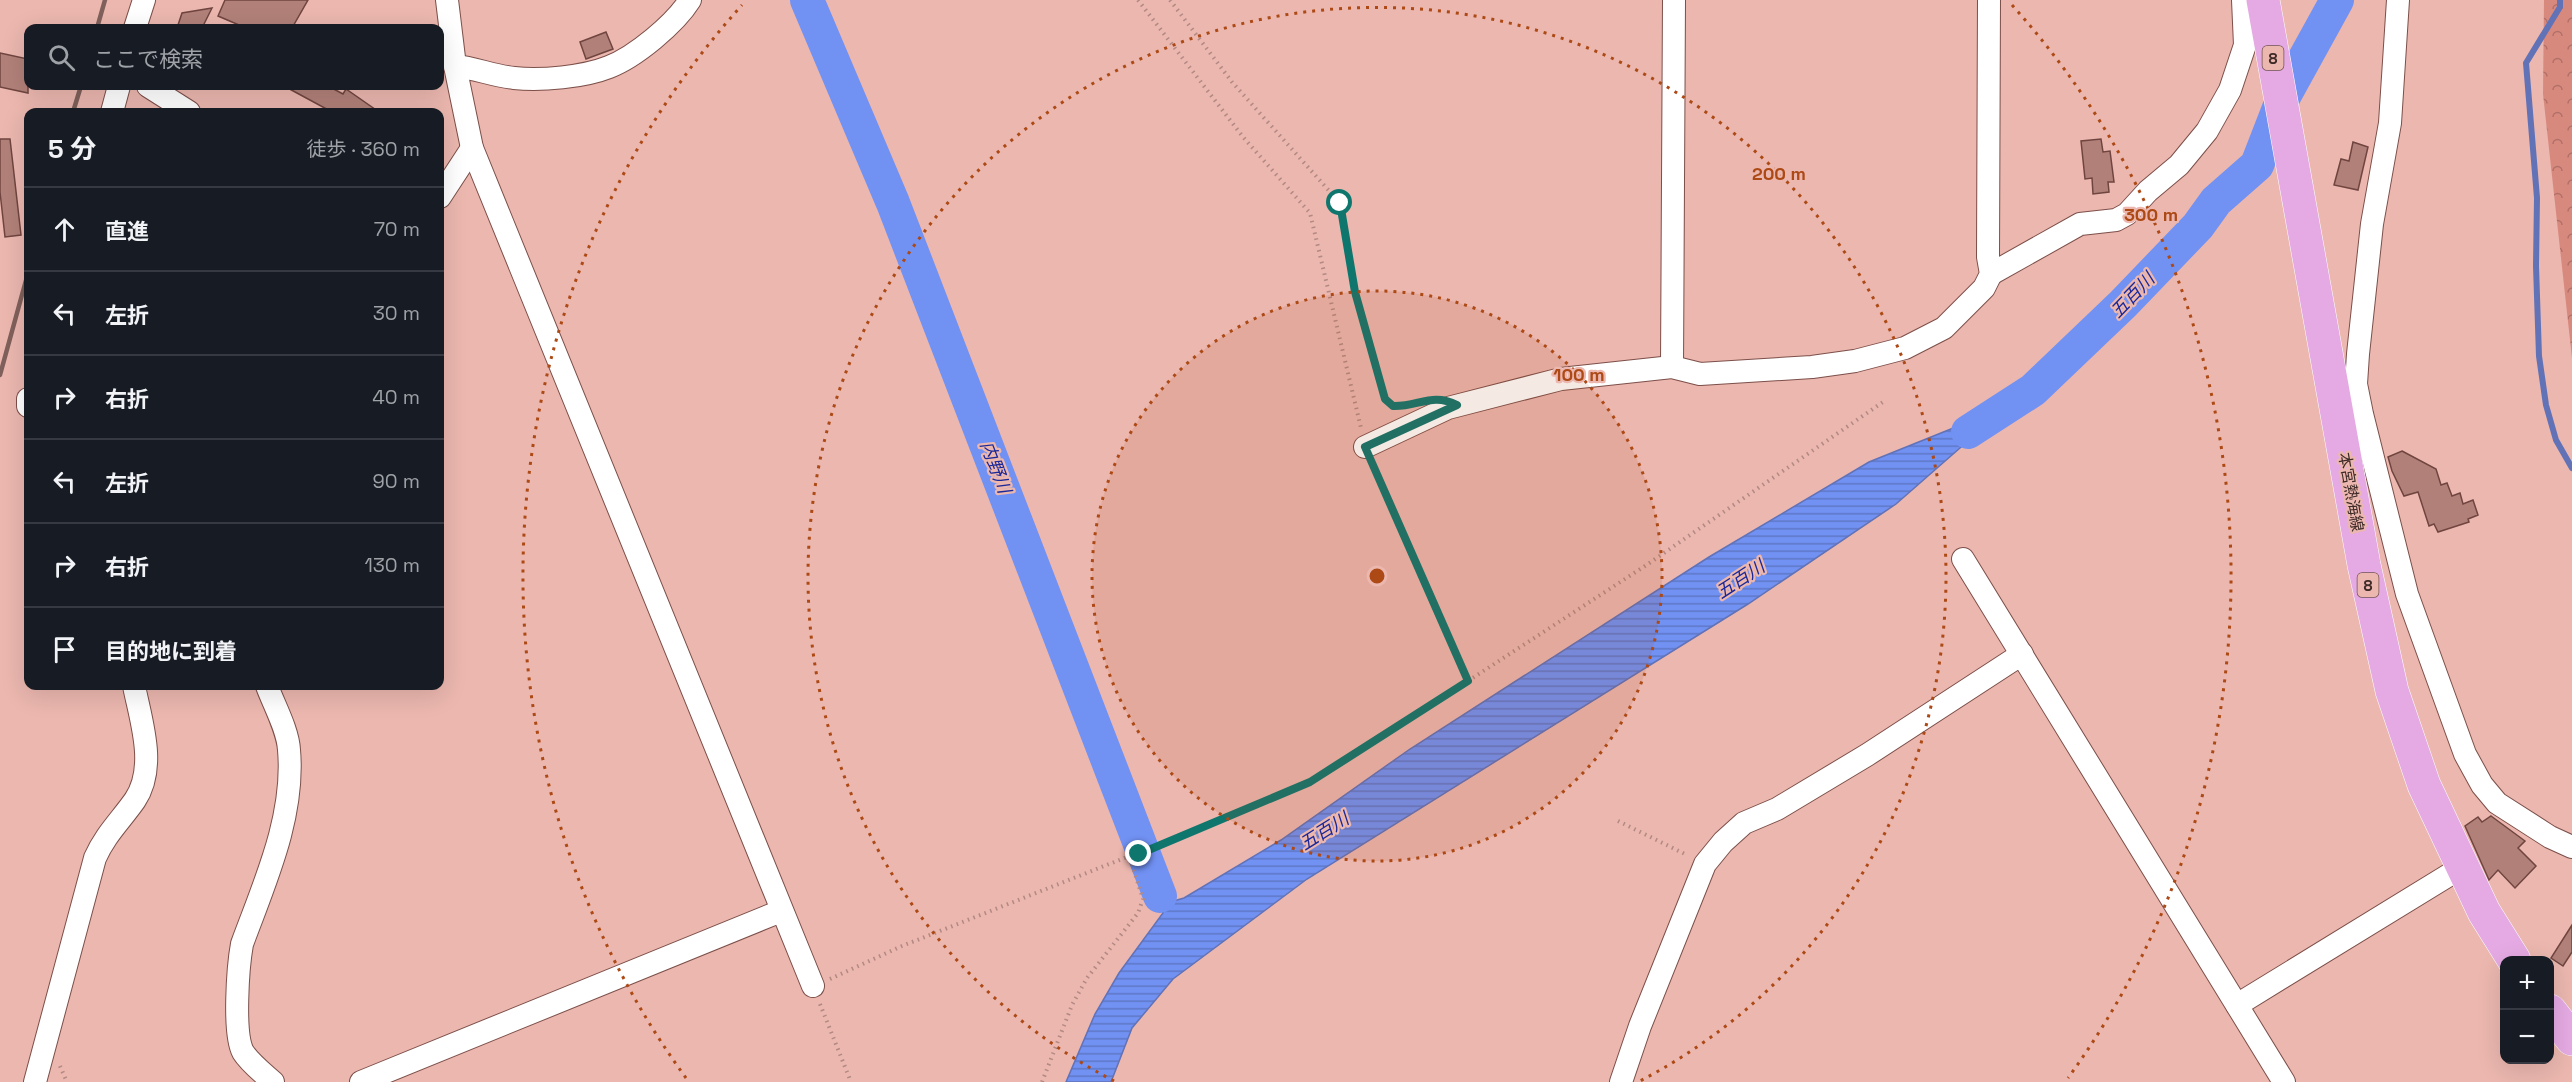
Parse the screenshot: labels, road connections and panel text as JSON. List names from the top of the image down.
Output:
{
  "streets": {
    "main road": ["8", "本宮熱海線"]
  },
  "water": ["五百川", "内野川"],
  "page": {
    "search": "ここで検索",
    "heading": ["5 分", "徒歩 · 360 m"],
    "list": [
      ["直進", "70 m"],
      ["左折", "30 m"],
      ["右折", "40 m"],
      ["左折", "90 m"],
      ["右折", "130 m"],
      "目的地に到着"
    ],
    "map_buttons": ["+", "−"]
  },
  "rings": ["200 m", "300 m", "100 m"]
}
